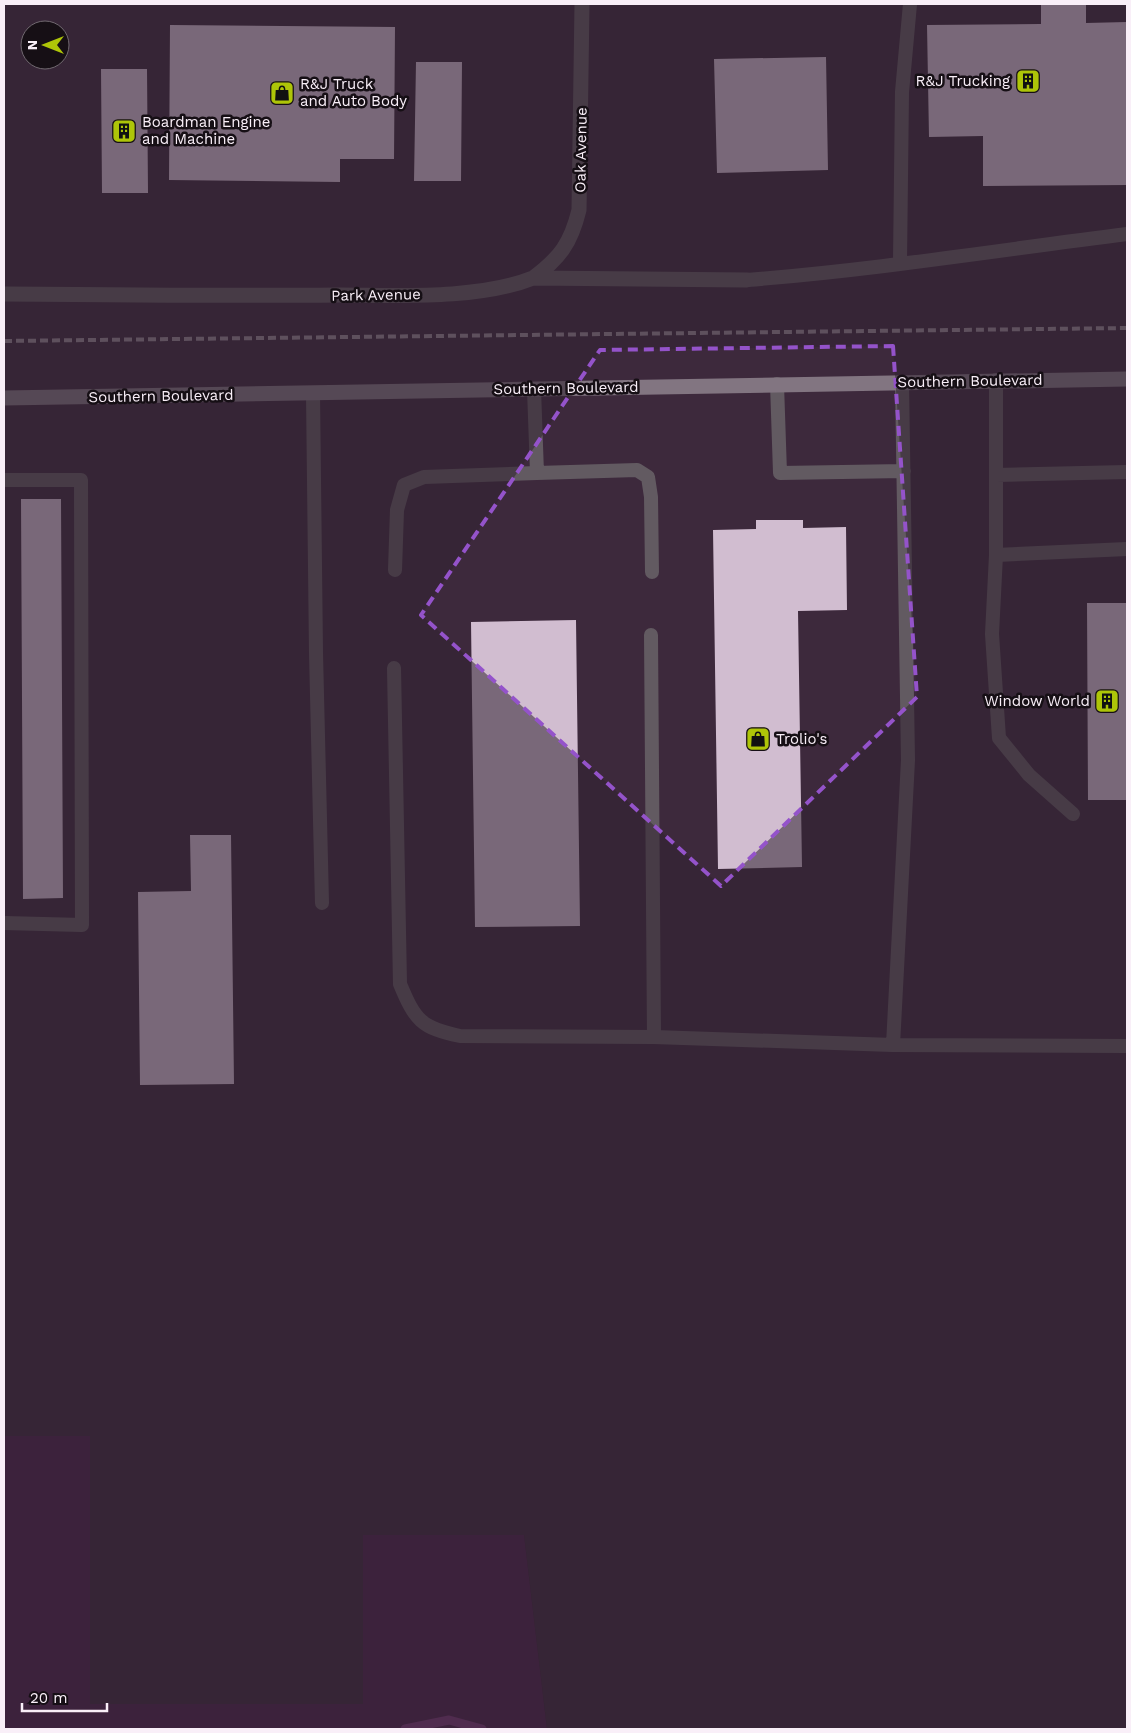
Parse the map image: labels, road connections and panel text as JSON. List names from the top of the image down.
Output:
{
  "streets": {
    "street": ["Oak Avenue", "Park Avenue", "Southern Boulevard"]
  },
  "crossings": [
    ["Oak Avenue", "Park Avenue"]
  ],
  "places": {
    "building": ["R&J Trucking", "Boardman Engine and Machine", "Window World"],
    "shop": ["R&J Truck and Auto Body", "Trolio's"]
  },
  "scale_bar": "20 m",
  "north": "left"
}
